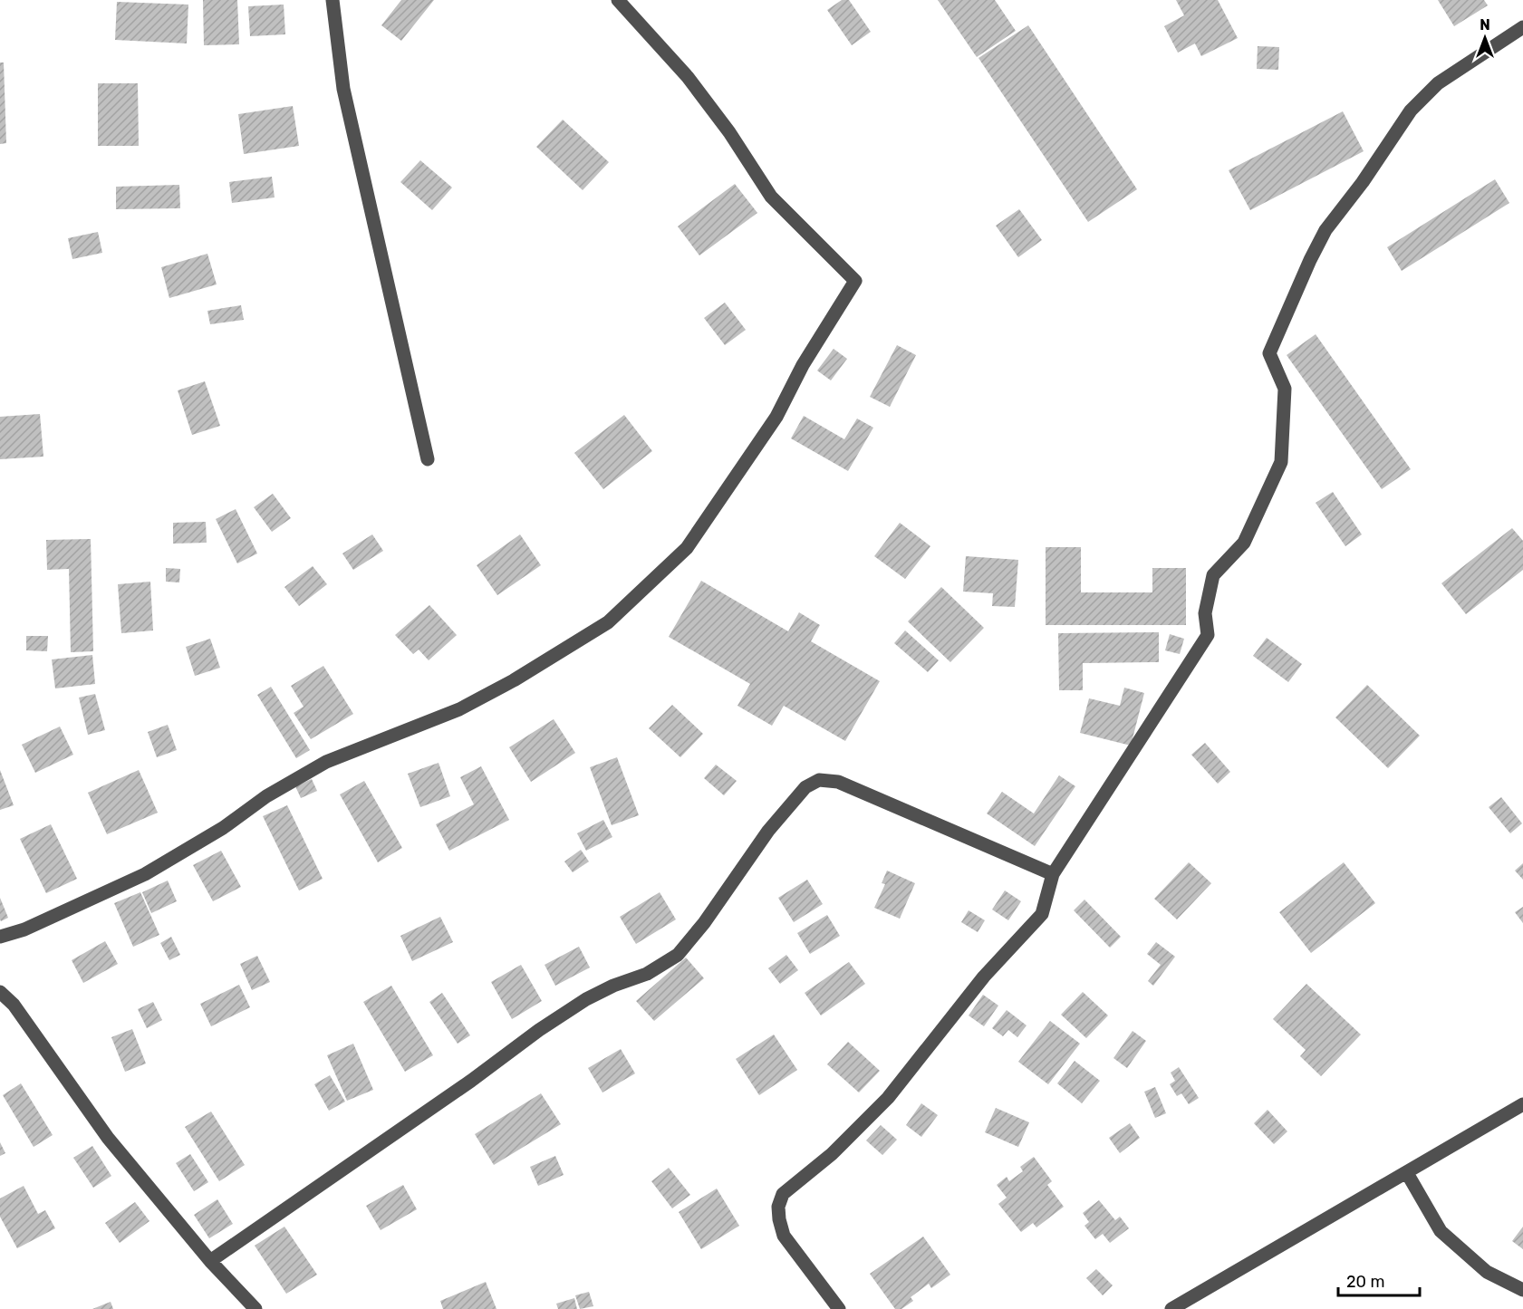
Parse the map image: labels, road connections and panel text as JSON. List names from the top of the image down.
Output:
{
  "scale_bar": "20 m",
  "north": "top"
}
